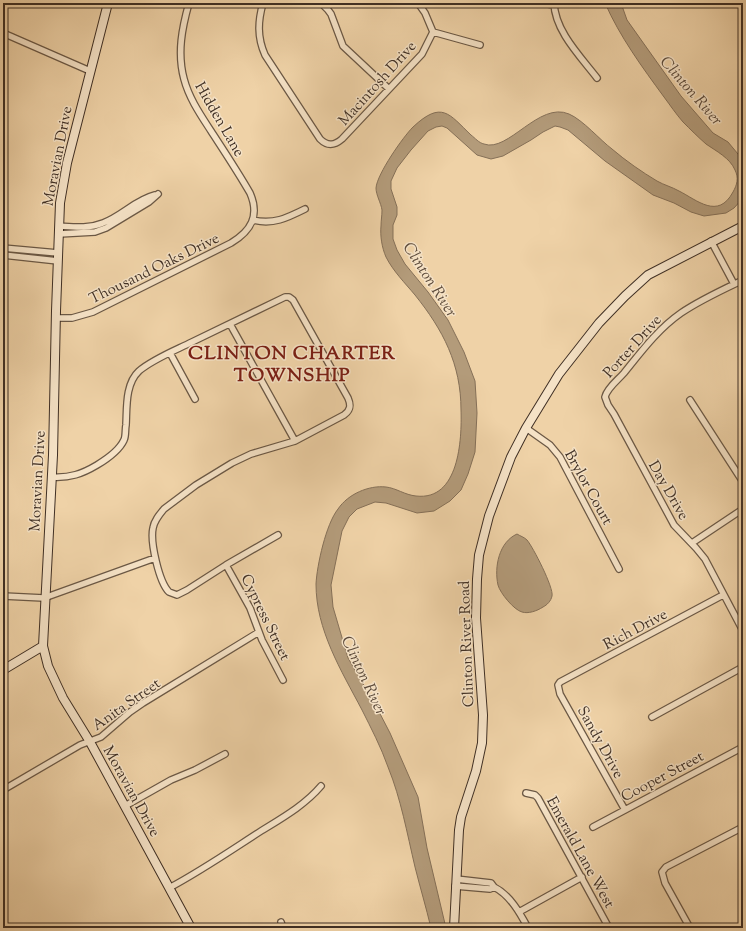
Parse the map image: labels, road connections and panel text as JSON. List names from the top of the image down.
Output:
{
  "streets": {
    "street": [
      "Macintosh Drive",
      "Hidden Lane",
      "Moravian Drive",
      "Thousand Oaks Drive",
      "Porter Drive",
      "Brylor Court",
      "Day Drive",
      "Cypress Street",
      "Rich Drive",
      "Clinton River Road",
      "Anita Street",
      "Sandy Drive",
      "Cooper Street",
      "Emerald Lane West"
    ]
  },
  "crossings": [
    ["Hidden Lane", "Thousand Oaks Drive"],
    ["Moravian Drive", "Thousand Oaks Drive"],
    ["Moravian Drive", "Anita Street"],
    ["Porter Drive", "Day Drive"],
    ["Brylor Court", "Clinton River Road"],
    ["Day Drive", "Rich Drive"],
    ["Cypress Street", "Anita Street"],
    ["Rich Drive", "Sandy Drive"],
    ["Sandy Drive", "Cooper Street"]
  ],
  "districts": ["CLINTON CHARTER TOWNSHIP"],
  "water": ["Clinton River"]
}
